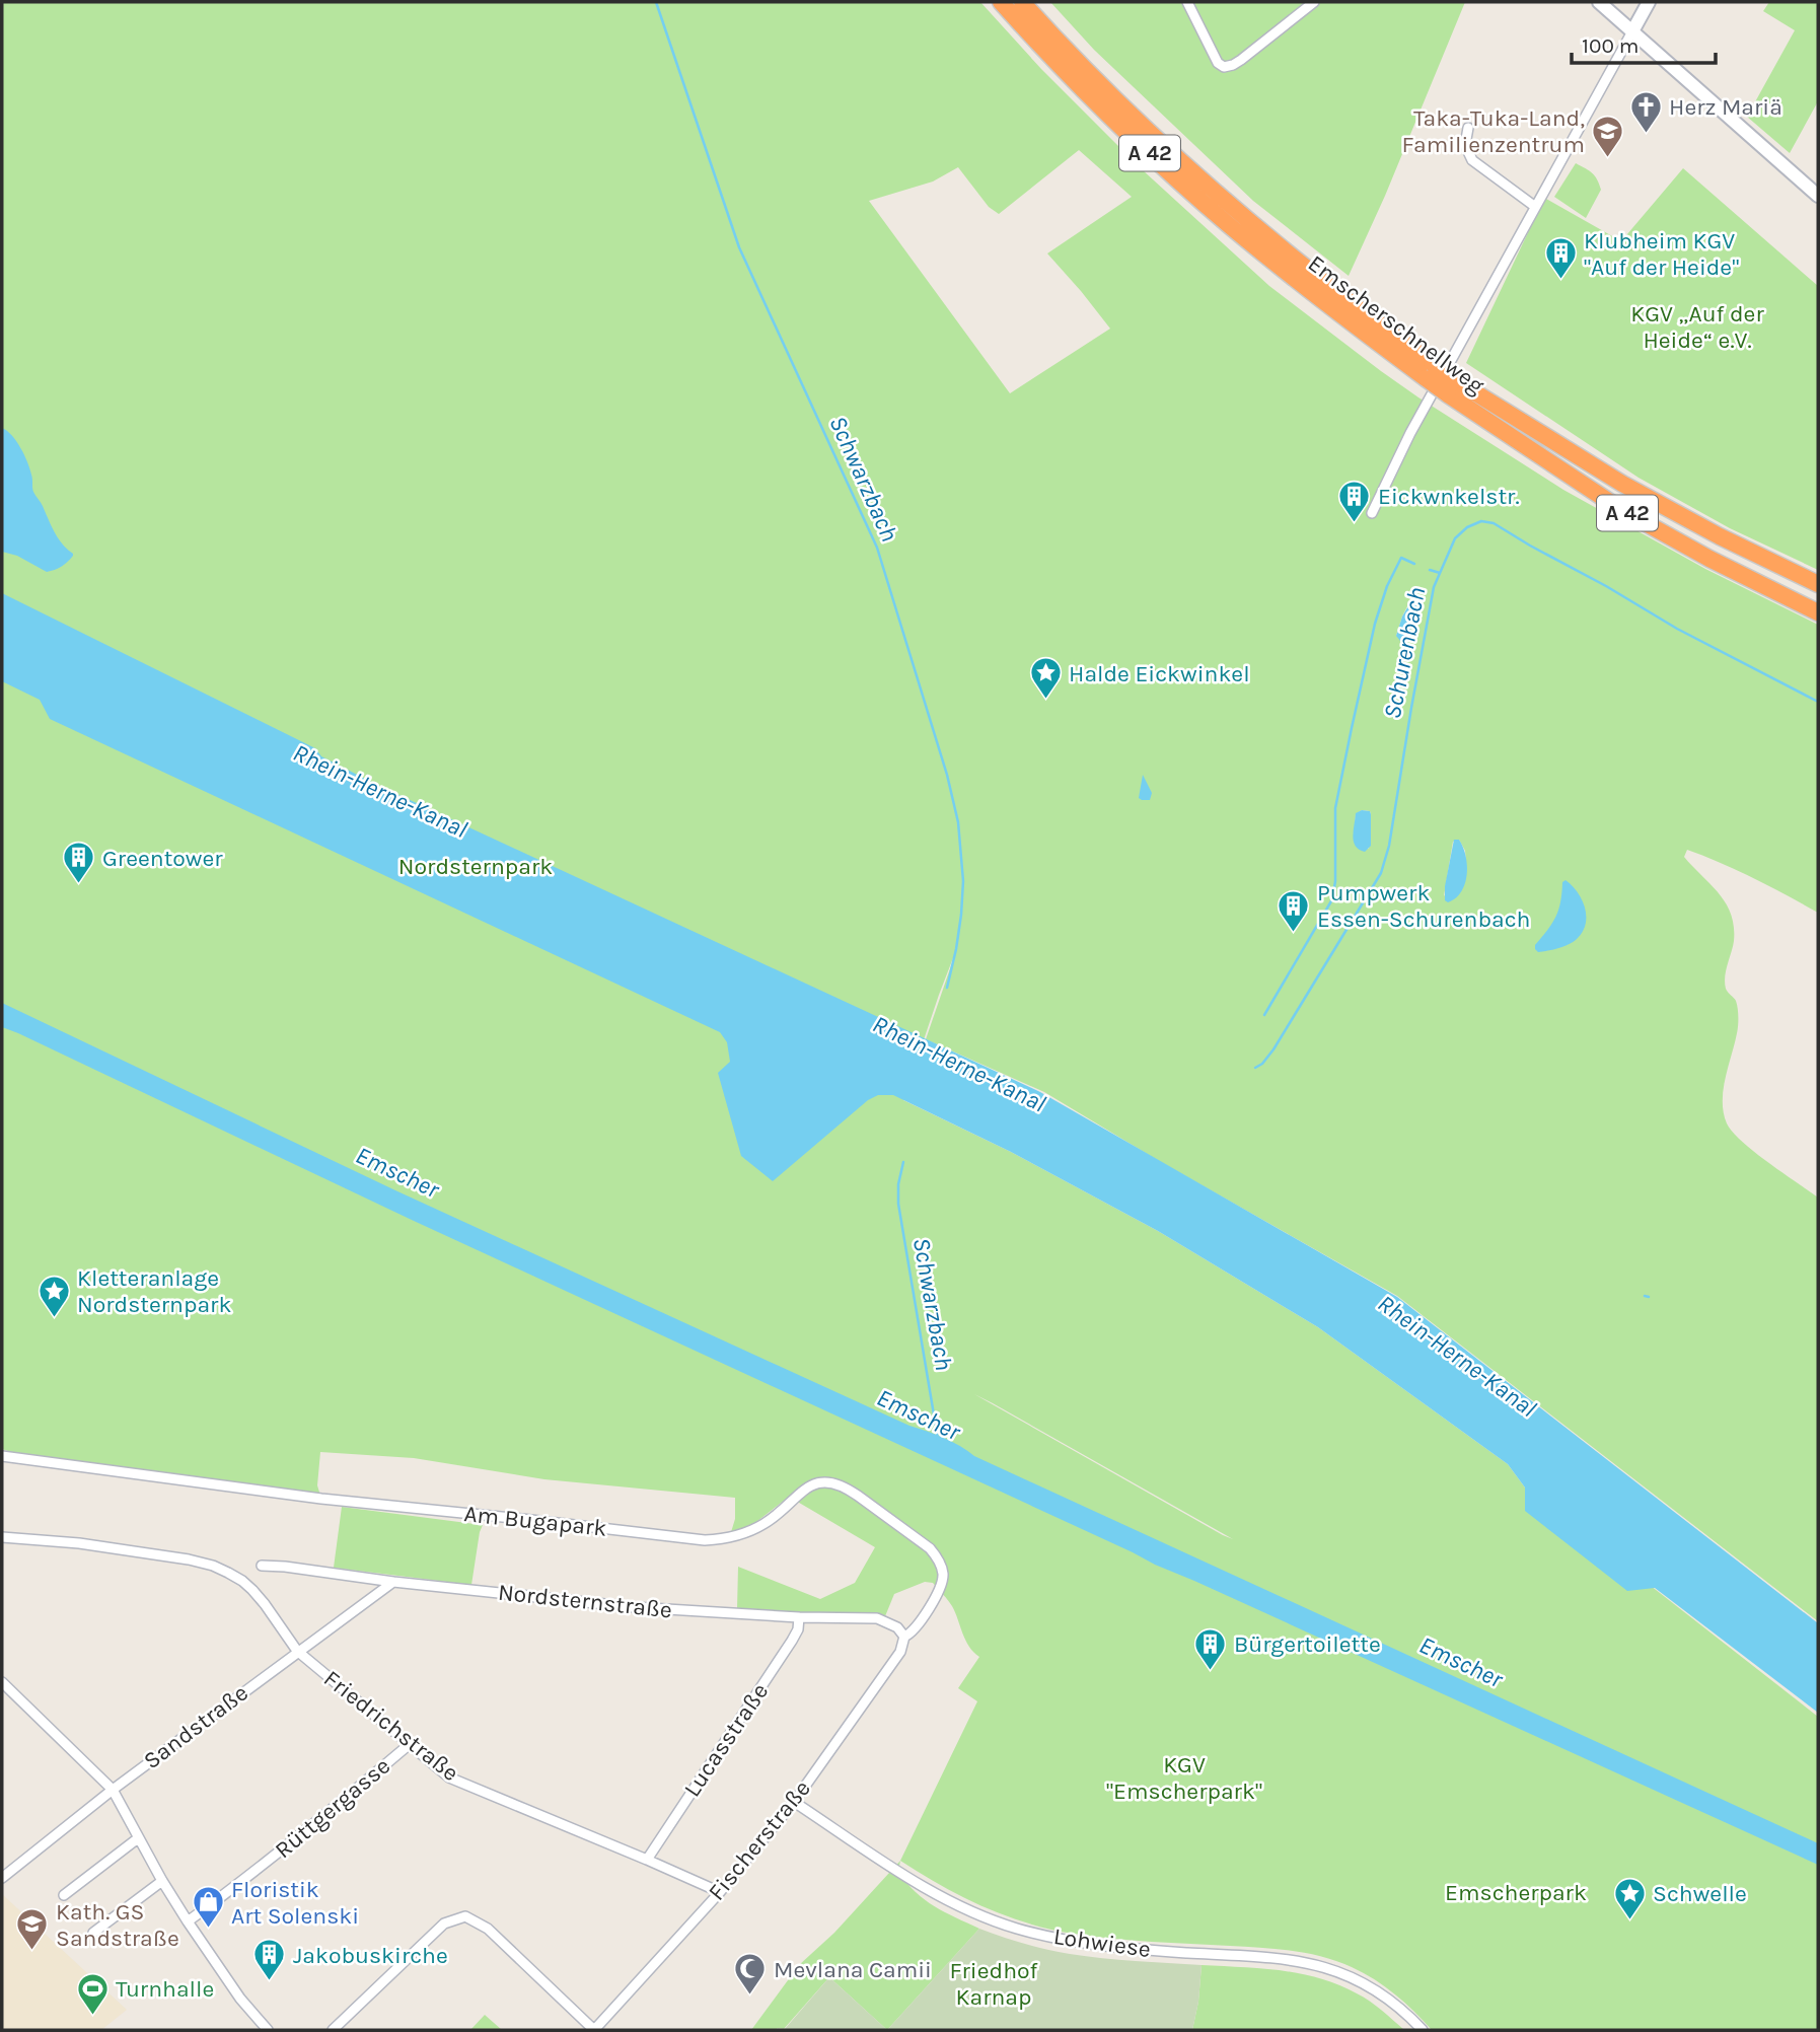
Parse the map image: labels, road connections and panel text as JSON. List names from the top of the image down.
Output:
{
  "streets": {
    "highway": ["A 42", "Emscherschnellweg"],
    "street": [
      "Am Bugapark",
      "Nordsternstraße",
      "Friedrichstraße",
      "Sandstraße",
      "Lucasstraße",
      "Rüttgergasse",
      "Fischerstraße",
      "Lohwiese"
    ]
  },
  "crossings": [
    ["Am Bugapark", "Nordsternstraße"],
    ["Am Bugapark", "Fischerstraße"],
    ["Nordsternstraße", "Sandstraße"],
    ["Nordsternstraße", "Lucasstraße"],
    ["Nordsternstraße", "Fischerstraße"],
    ["Friedrichstraße", "Sandstraße"],
    ["Friedrichstraße", "Lucasstraße"],
    ["Friedrichstraße", "Rüttgergasse"],
    ["Friedrichstraße", "Fischerstraße"],
    ["Fischerstraße", "Lohwiese"]
  ],
  "water": [
    "Schwarzbach",
    "Schurenbach",
    "Rhein-Herne-Kanal",
    "Emscher"
  ],
  "parks": [
    "KGV „Auf der Heide“ e.V.",
    "Nordsternpark",
    "KGV \"Emscherpark\"",
    "Emscherpark",
    "Friedhof Karnap"
  ],
  "places": {
    "church": ["Herz Mariä"],
    "school or university": ["Taka-Tuka-Land, Familienzentrum", "Kath. GS Sandstraße"],
    "building": [
      "Klubheim KGV \"Auf der Heide\"",
      "Eickwnkelstr.",
      "Greentower",
      "Pumpwerk Essen-Schurenbach",
      "Bürgertoilette",
      "Jakobuskirche"
    ],
    "place": ["Halde Eickwinkel", "Kletteranlage Nordsternpark", "Schwelle"],
    "shop": ["Floristik Art Solenski"],
    "mosque": ["Mevlana Camii"],
    "sports": ["Turnhalle"]
  },
  "scale_bar": "100 m"
}
